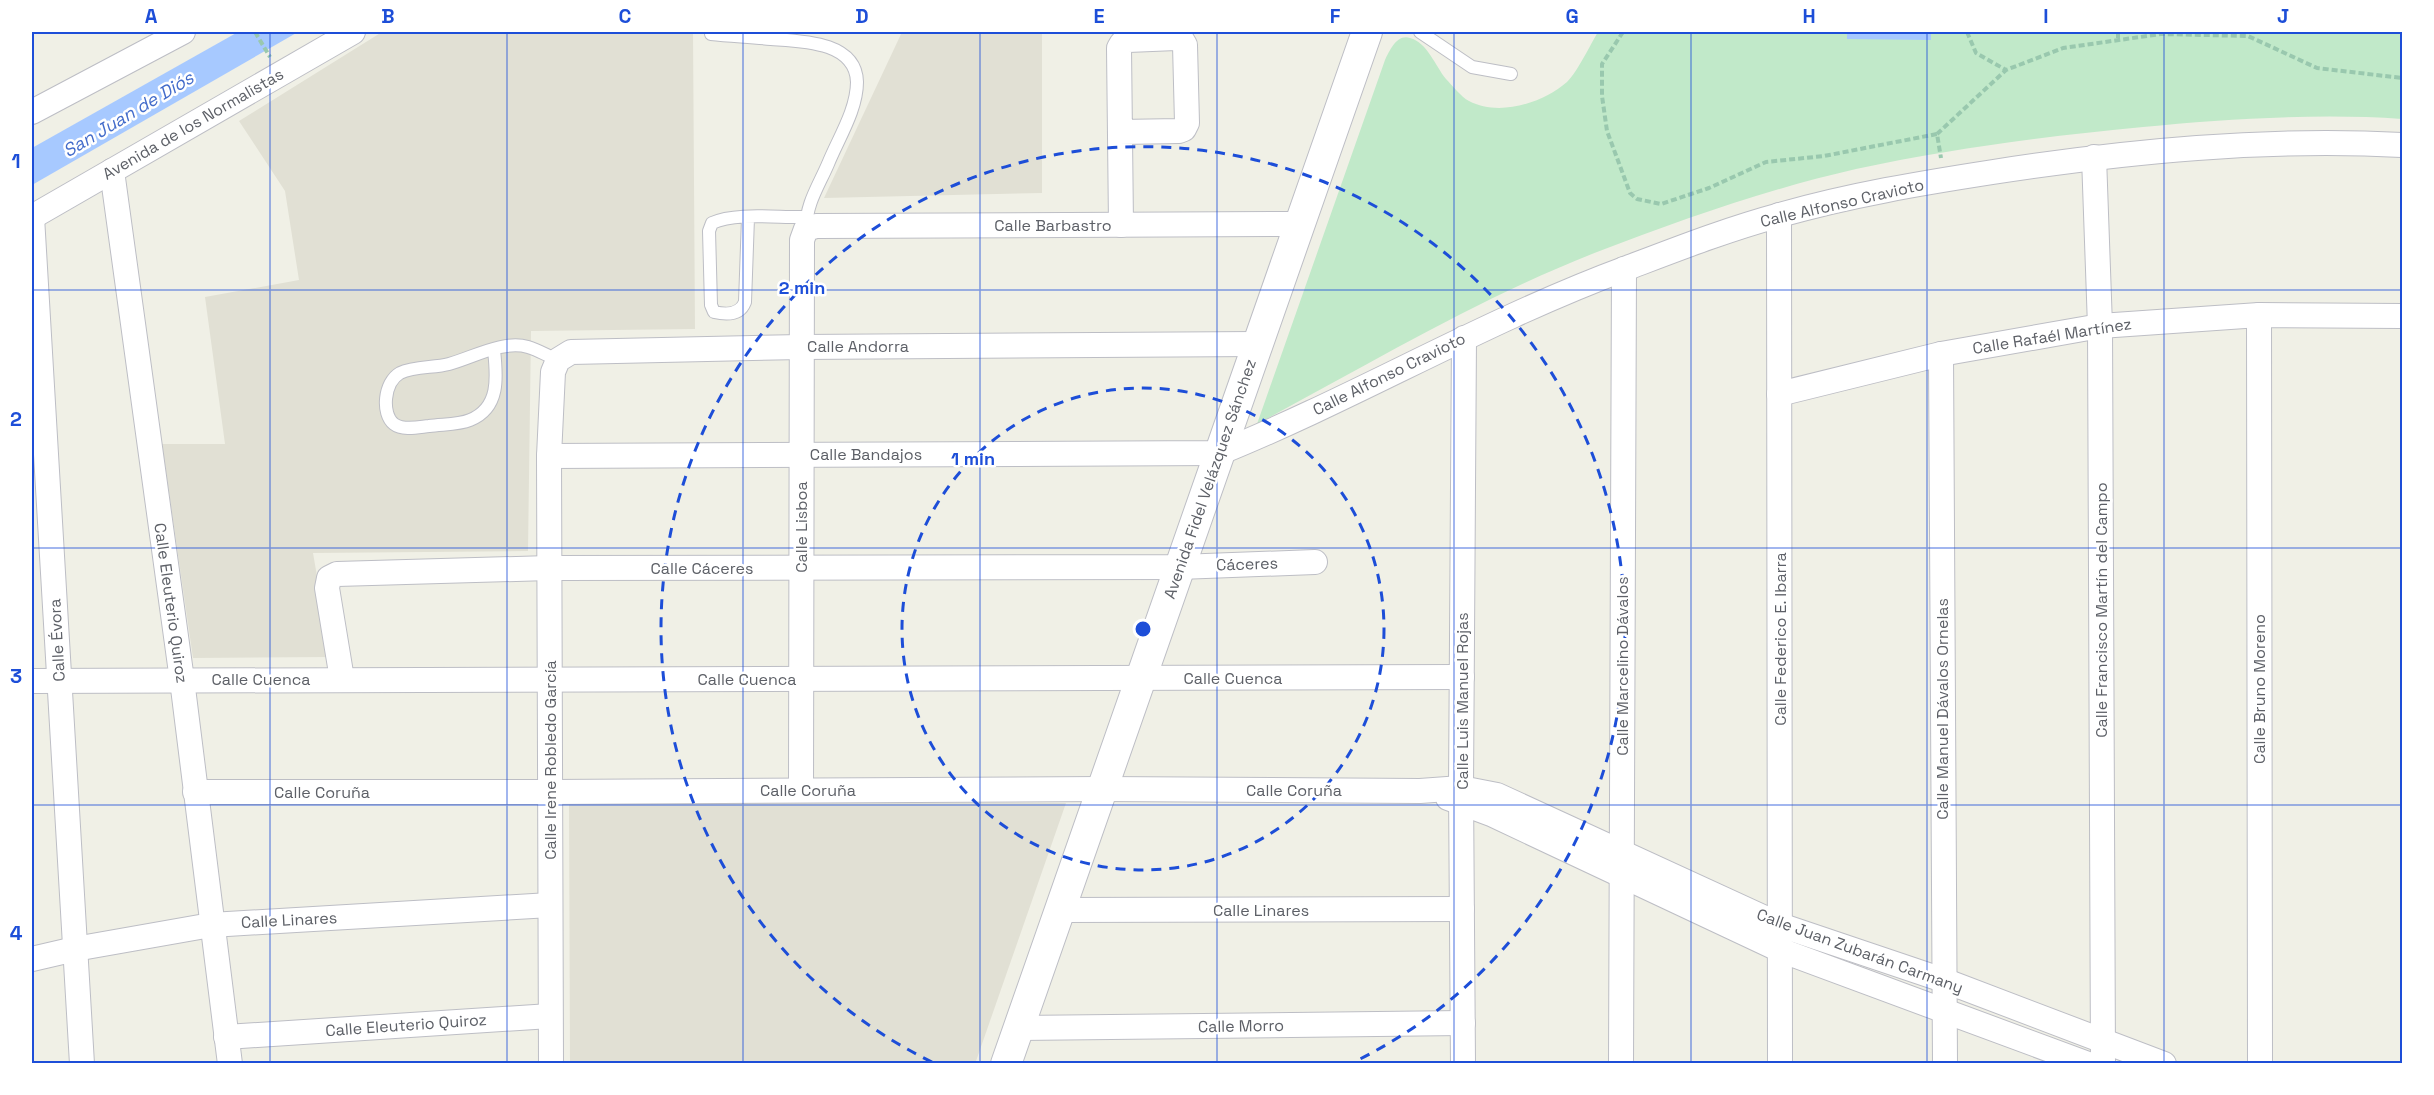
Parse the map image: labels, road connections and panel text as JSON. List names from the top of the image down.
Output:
{
  "streets": {
    "street": [
      "Avenida de los Normalistas",
      "Calle Alfonso Cravioto",
      "Calle Barbastro",
      "Calle Rafaél Martínez",
      "Calle Andorra",
      "Calle Bandajos",
      "Avenida Fidel Velázquez Sánchez",
      "Calle Lisboa",
      "Cáceres",
      "Calle Cáceres",
      "Calle Eleuterio Quiroz",
      "Calle Francisco Martín del Campo",
      "Calle Federico E. Ibarra",
      "Calle Évora",
      "Calle Marcelino Dávalos",
      "Calle Cuenca",
      "Calle Bruno Moreno",
      "Calle Luis Manuel Rojas",
      "Calle Manuel Dávalos Ornelas",
      "Calle Irene Robledo García",
      "Calle Coruña",
      "Calle Linares",
      "Calle Juan Zubarán Carmany",
      "Calle Morro"
    ]
  },
  "crossings": [
    ["Avenida de los Normalistas", "Calle Eleuterio Quiroz"],
    ["Avenida de los Normalistas", "Calle Évora"],
    ["Calle Alfonso Cravioto", "Calle Bandajos"],
    ["Calle Alfonso Cravioto", "Avenida Fidel Velázquez Sánchez"],
    ["Calle Alfonso Cravioto", "Calle Francisco Martín del Campo"],
    ["Calle Alfonso Cravioto", "Calle Federico E. Ibarra"],
    ["Calle Alfonso Cravioto", "Calle Marcelino Dávalos"],
    ["Calle Alfonso Cravioto", "Calle Luis Manuel Rojas"],
    ["Calle Barbastro", "Avenida Fidel Velázquez Sánchez"],
    ["Calle Barbastro", "Calle Lisboa"],
    ["Calle Rafaél Martínez", "Calle Francisco Martín del Campo"],
    ["Calle Rafaél Martínez", "Calle Federico E. Ibarra"],
    ["Calle Rafaél Martínez", "Calle Bruno Moreno"],
    ["Calle Rafaél Martínez", "Calle Manuel Dávalos Ornelas"],
    ["Calle Andorra", "Avenida Fidel Velázquez Sánchez"],
    ["Calle Andorra", "Calle Lisboa"],
    ["Calle Bandajos", "Avenida Fidel Velázquez Sánchez"],
    ["Calle Bandajos", "Calle Lisboa"],
    ["Calle Bandajos", "Calle Irene Robledo García"],
    ["Avenida Fidel Velázquez Sánchez", "Cáceres"],
    ["Avenida Fidel Velázquez Sánchez", "Calle Cáceres"],
    ["Avenida Fidel Velázquez Sánchez", "Calle Cuenca"],
    ["Avenida Fidel Velázquez Sánchez", "Calle Coruña"],
    ["Avenida Fidel Velázquez Sánchez", "Calle Linares"],
    ["Avenida Fidel Velázquez Sánchez", "Calle Morro"],
    ["Calle Lisboa", "Calle Cáceres"],
    ["Calle Lisboa", "Calle Cuenca"],
    ["Calle Lisboa", "Calle Coruña"],
    ["Cáceres", "Calle Cáceres"],
    ["Calle Cáceres", "Calle Cuenca"],
    ["Calle Cáceres", "Calle Irene Robledo García"],
    ["Calle Eleuterio Quiroz", "Calle Cuenca"],
    ["Calle Eleuterio Quiroz", "Calle Irene Robledo García"],
    ["Calle Eleuterio Quiroz", "Calle Coruña"],
    ["Calle Eleuterio Quiroz", "Calle Linares"],
    ["Calle Francisco Martín del Campo", "Calle Juan Zubarán Carmany"],
    ["Calle Federico E. Ibarra", "Calle Juan Zubarán Carmany"],
    ["Calle Évora", "Calle Cuenca"],
    ["Calle Évora", "Calle Linares"],
    ["Calle Marcelino Dávalos", "Calle Juan Zubarán Carmany"],
    ["Calle Cuenca", "Calle Luis Manuel Rojas"],
    ["Calle Cuenca", "Calle Irene Robledo García"],
    ["Calle Luis Manuel Rojas", "Calle Coruña"],
    ["Calle Luis Manuel Rojas", "Calle Linares"],
    ["Calle Luis Manuel Rojas", "Calle Juan Zubarán Carmany"],
    ["Calle Luis Manuel Rojas", "Calle Morro"],
    ["Calle Manuel Dávalos Ornelas", "Calle Juan Zubarán Carmany"],
    ["Calle Irene Robledo García", "Calle Coruña"],
    ["Calle Irene Robledo García", "Calle Linares"],
    ["Calle Coruña", "Calle Juan Zubarán Carmany"]
  ],
  "water": ["San Juan de Diós"],
  "grid": {
    "columns": [
      "A",
      "B",
      "C",
      "D",
      "E",
      "F",
      "G",
      "H",
      "I",
      "J"
    ],
    "rows": [
      "1",
      "2",
      "3",
      "4"
    ]
  },
  "rings": ["2 min", "1 min"]
}
